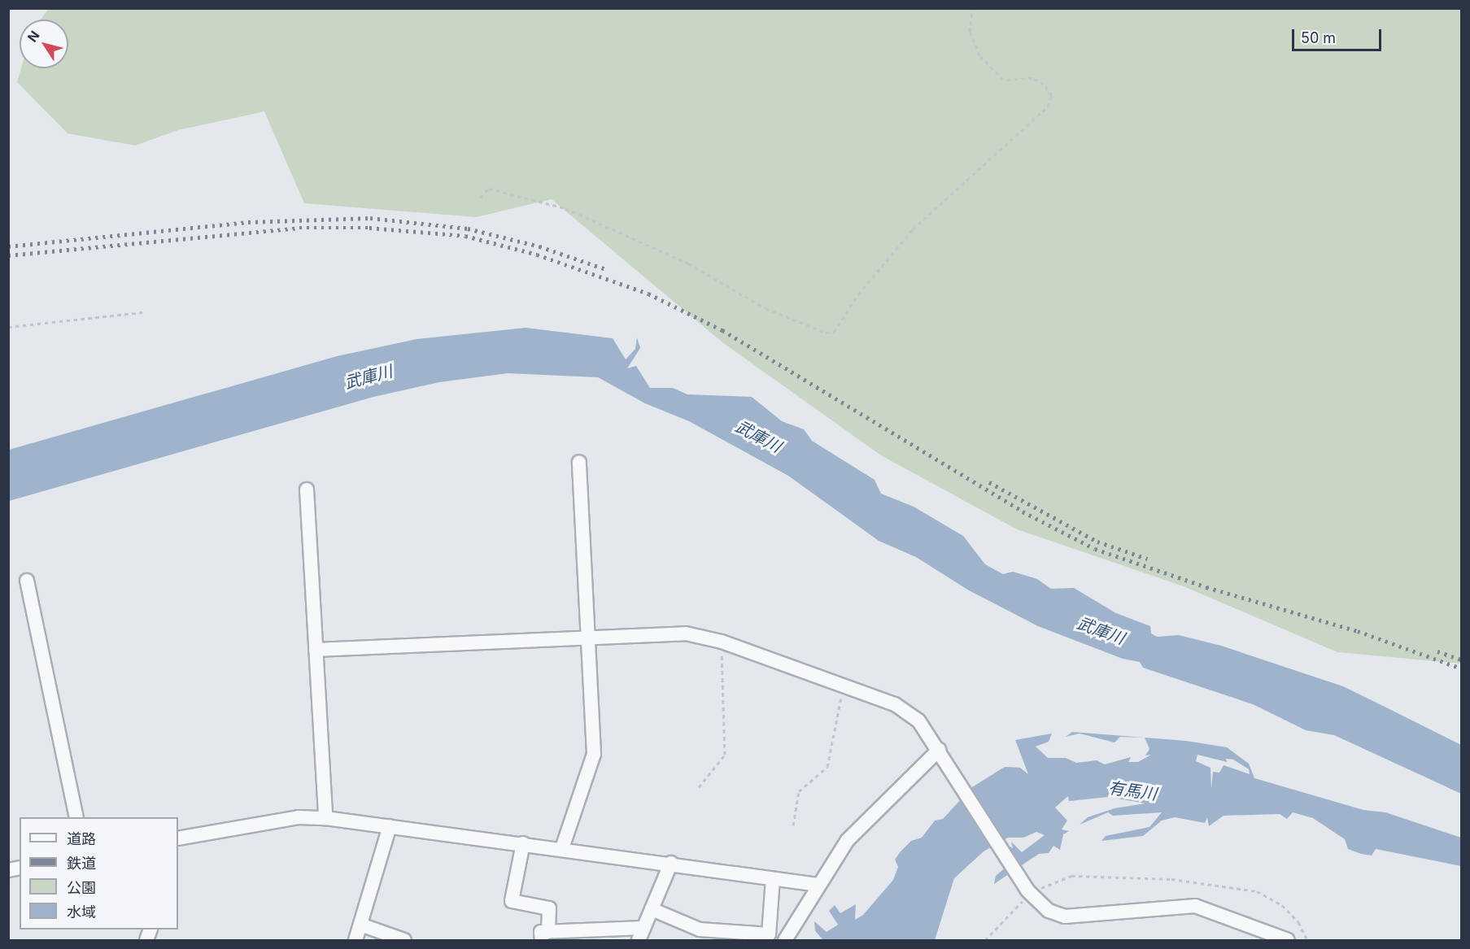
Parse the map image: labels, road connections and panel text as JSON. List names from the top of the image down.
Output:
{
  "water": ["武庫川", "有馬川"],
  "legend": [
    "道路",
    "鉄道",
    "公園",
    "水域"
  ],
  "scale_bar": "50 m",
  "north": "top left"
}
